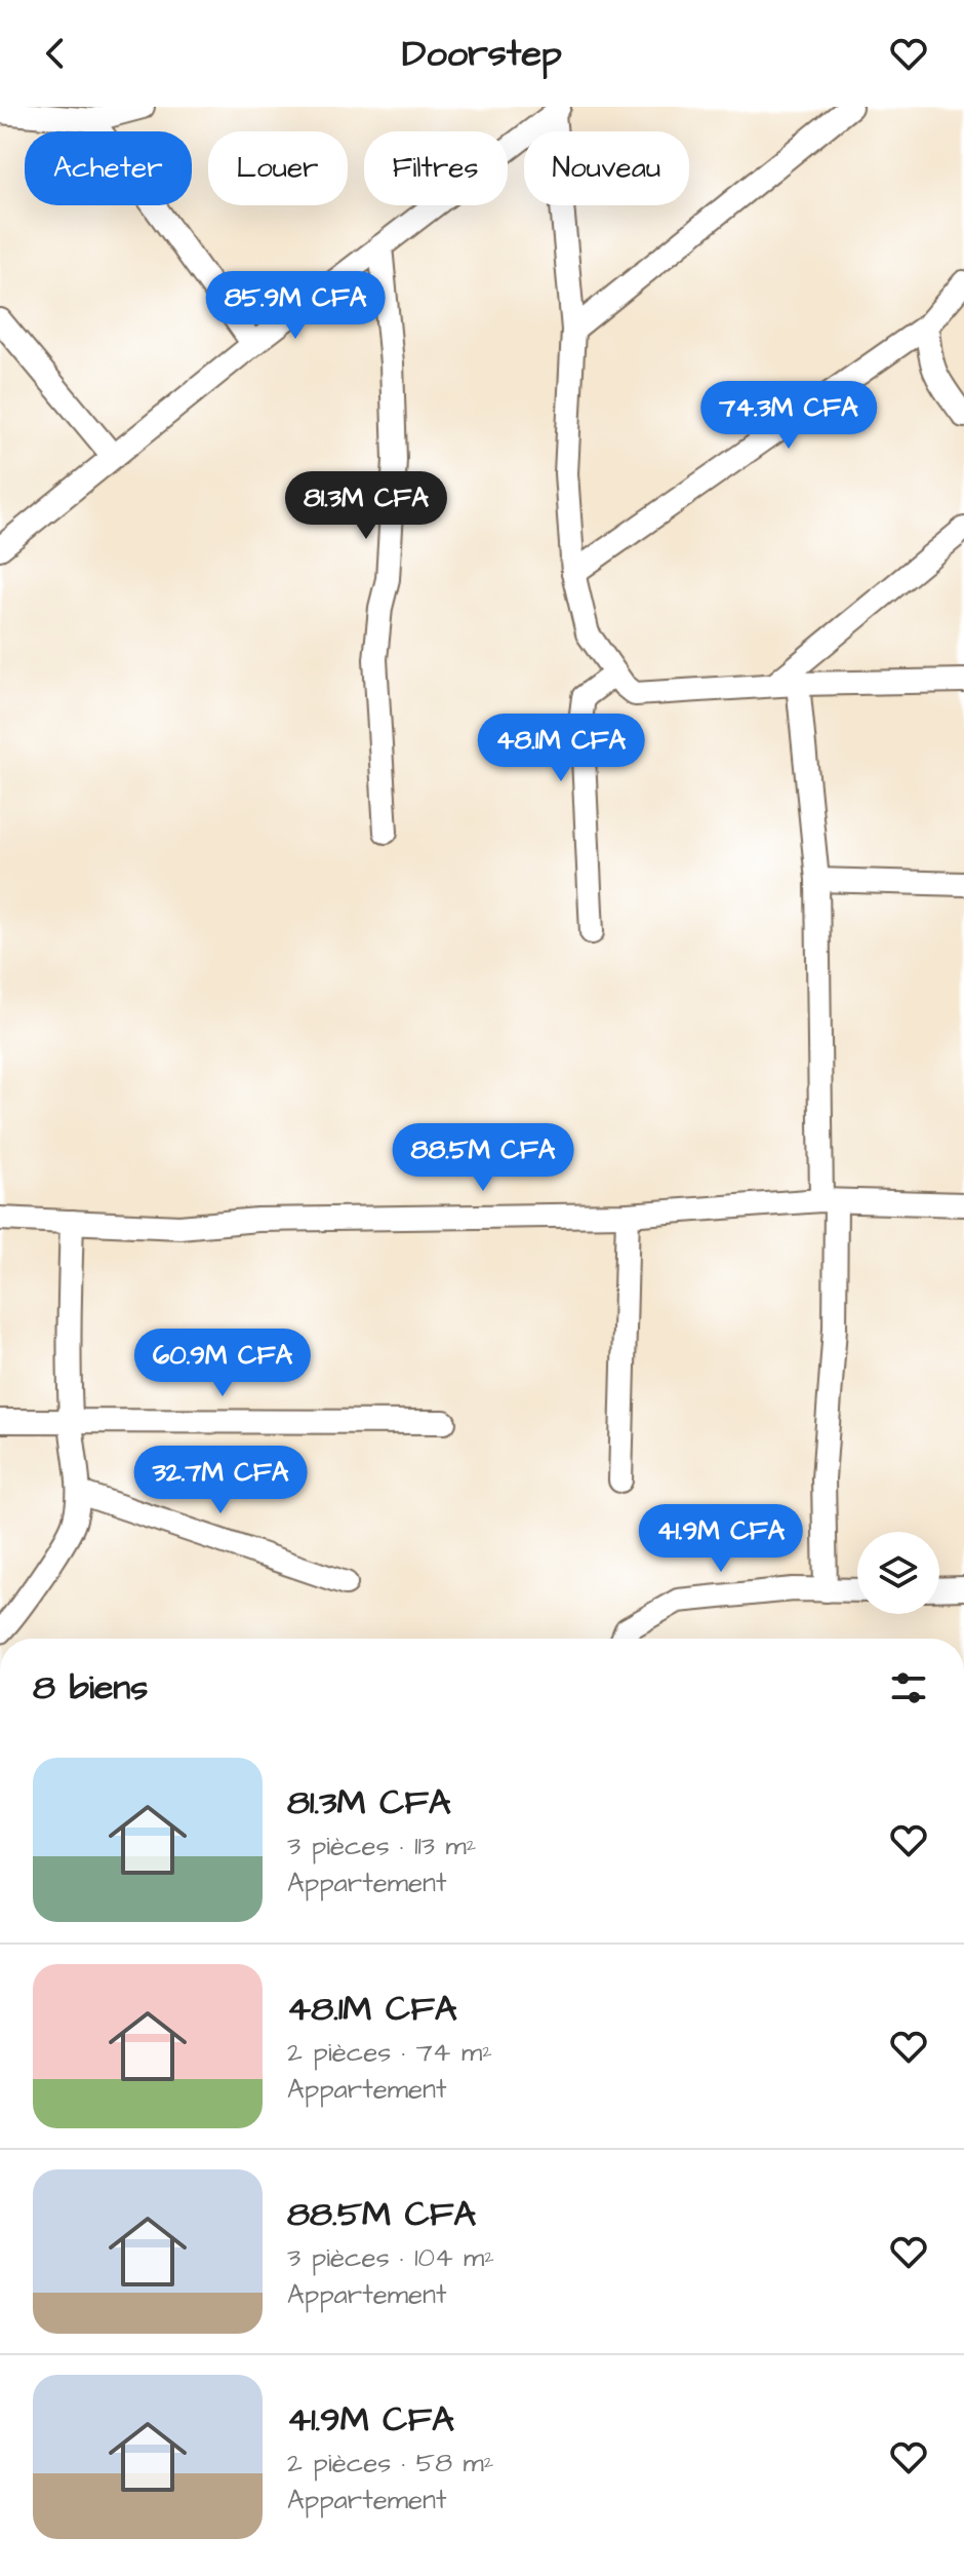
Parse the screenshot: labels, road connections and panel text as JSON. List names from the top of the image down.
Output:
{
  "page": {
    "header": "Doorstep",
    "chip": [
      "Acheter",
      "Louer",
      "Filtres",
      "Nouveau"
    ],
    "price": [
      "85.9M CFA",
      "74.3M CFA",
      "81.3M CFA",
      "48.1M CFA",
      "88.5M CFA",
      "60.9M CFA",
      "32.7M CFA",
      "41.9M CFA"
    ],
    "heading": "8 biens",
    "list": [
      {
        "name": "81.3M CFA",
        "note": "3 pièces · 113 m² · Appartement"
      },
      {
        "name": "48.1M CFA",
        "note": "2 pièces · 74 m² · Appartement"
      },
      {
        "name": "88.5M CFA",
        "note": "3 pièces · 104 m² · Appartement"
      },
      {
        "name": "41.9M CFA",
        "note": "2 pièces · 58 m² · Appartement"
      }
    ]
  }
}
